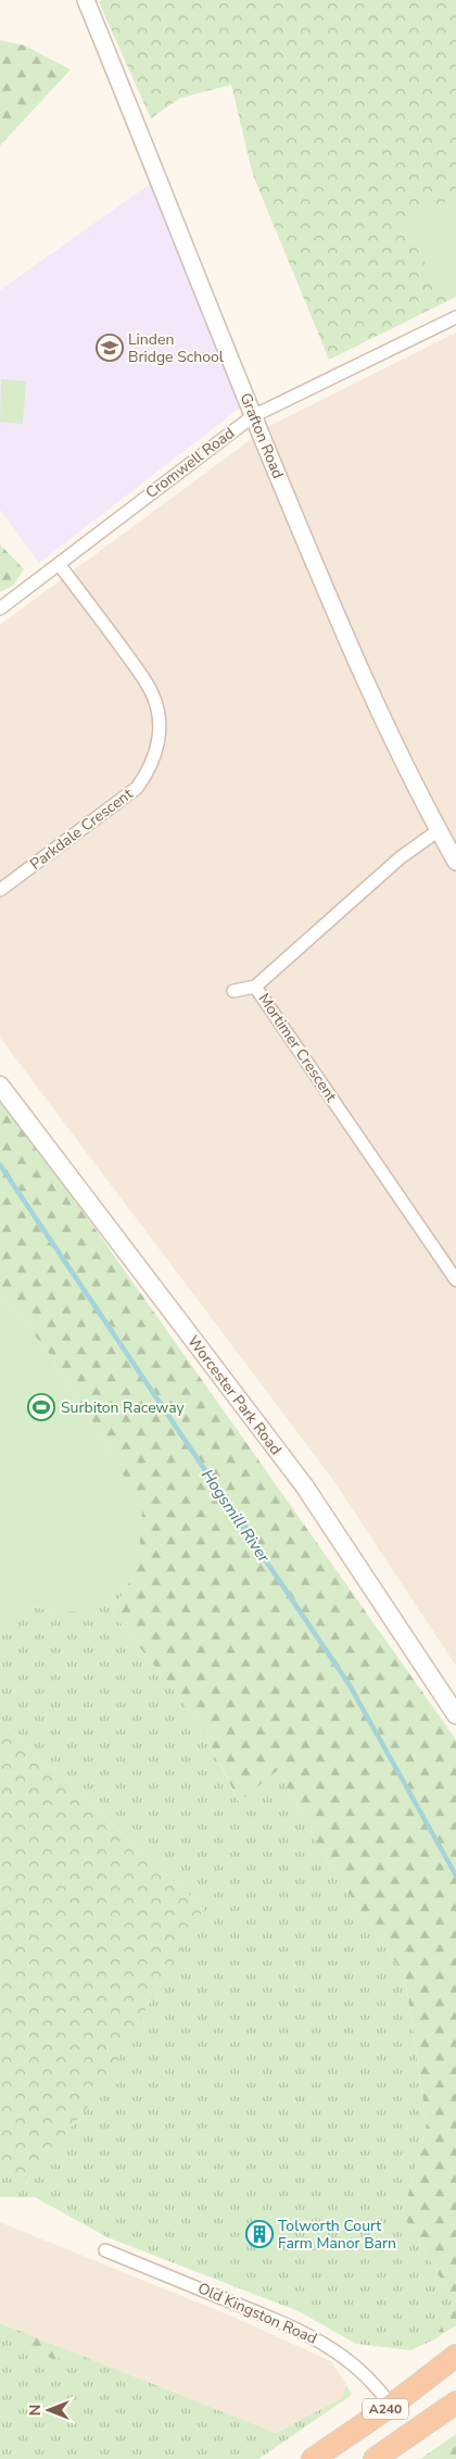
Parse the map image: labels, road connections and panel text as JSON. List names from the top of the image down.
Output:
{
  "streets": {
    "highway": ["A240"],
    "main road": ["Worcester Park Road"],
    "street": [
      "Grafton Road",
      "Cromwell Road",
      "Parkdale Crescent",
      "Mortimer Crescent",
      "Old Kingston Road"
    ]
  },
  "crossings": [
    ["Grafton Road", "Cromwell Road"],
    ["Grafton Road", "Mortimer Crescent"],
    ["Cromwell Road", "Parkdale Crescent"],
    ["Old Kingston Road", "A240"]
  ],
  "water": ["Hogsmill River"],
  "places": {
    "school or university": ["Linden Bridge School"],
    "sports": ["Surbiton Raceway"],
    "building": ["Tolworth Court Farm Manor Barn"]
  },
  "north": "left"
}
